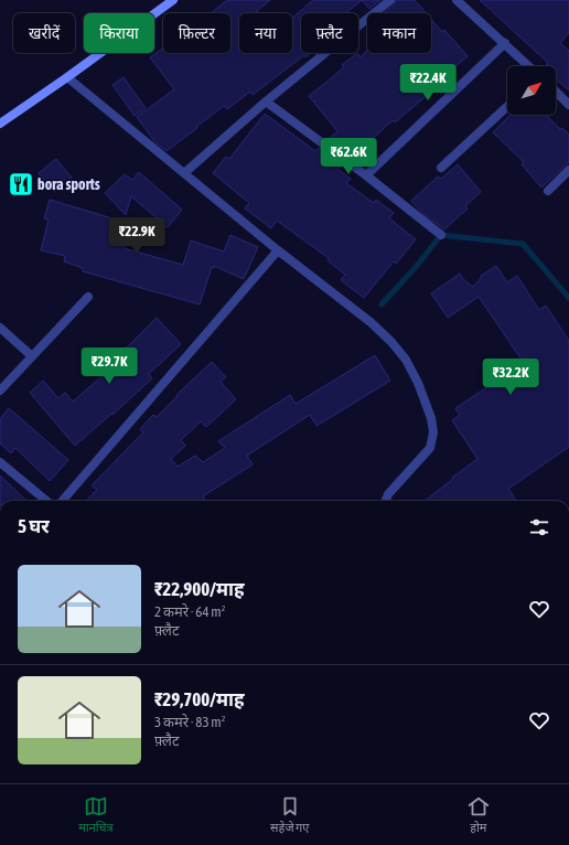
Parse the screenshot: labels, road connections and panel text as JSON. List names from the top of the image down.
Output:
{
  "places": {
    "restaurant": ["bora sports"]
  },
  "north": "top right",
  "page": {
    "chip": [
      "खरीदें",
      "किराया",
      "फ़िल्टर",
      "नया",
      "फ़्लैट",
      "मकान"
    ],
    "price": [
      "₹22.4K",
      "₹62.6K",
      "₹22.9K",
      "₹29.7K",
      "₹32.2K"
    ],
    "heading": "5 घर",
    "list": [
      {
        "name": "₹22,900/माह",
        "note": "2 कमरे · 64 m² · फ़्लैट"
      },
      {
        "name": "₹29,700/माह",
        "note": "3 कमरे · 83 m² · फ़्लैट"
      }
    ],
    "tabs": ["मानचित्र", "सहेजे गए", "होम"]
  }
}
